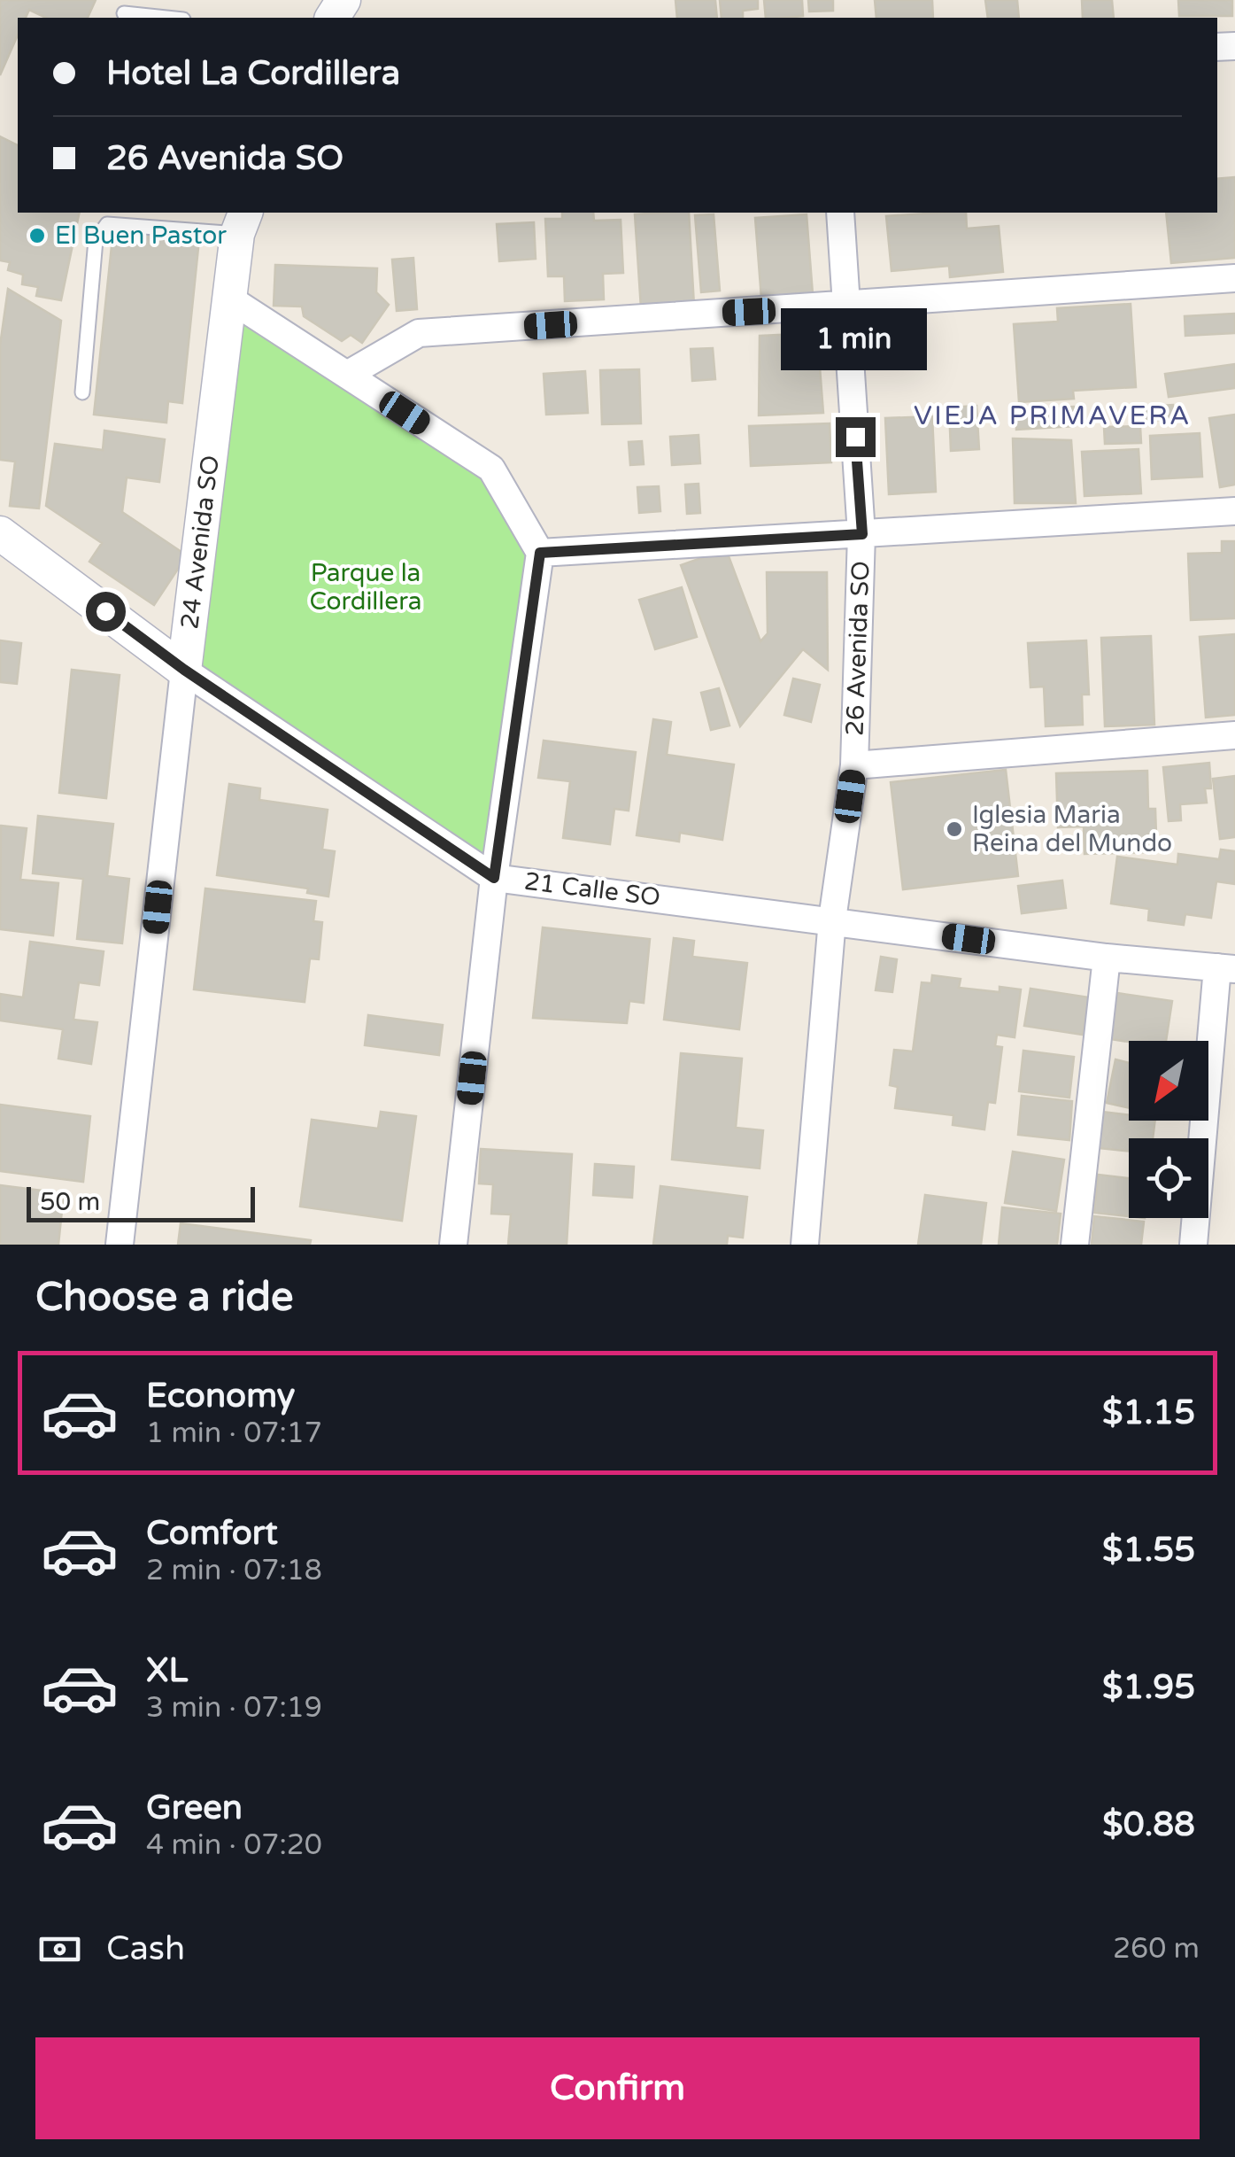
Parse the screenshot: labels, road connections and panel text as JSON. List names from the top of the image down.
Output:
{
  "streets": {
    "street": ["24 Avenida SO", "26 Avenida SO", "21 Calle SO"]
  },
  "crossings": [
    ["24 Avenida SO", "21 Calle SO"],
    ["26 Avenida SO", "21 Calle SO"]
  ],
  "districts": ["VIEJA PRIMAVERA"],
  "parks": ["Parque la Cordillera"],
  "places": ["El Buen Pastor", "Iglesia Maria Reina del Mundo"],
  "scale_bar": "50 m",
  "north": "bottom left",
  "page": {
    "banner": ["Hotel La Cordillera", "26 Avenida SO"],
    "bubble": "1 min",
    "scale": "50 m",
    "heading": "Choose a ride",
    "list": [
      {
        "name": "Economy",
        "note": "1 min · 07:17",
        "value": "$1.15"
      },
      {
        "name": "Comfort",
        "note": "2 min · 07:18",
        "value": "$1.55"
      },
      {
        "name": "XL",
        "note": "3 min · 07:19",
        "value": "$1.95"
      },
      {
        "name": "Green",
        "note": "4 min · 07:20",
        "value": "$0.88"
      }
    ],
    "pay": ["Cash", "260 m"],
    "buttons": "Confirm"
  }
}
